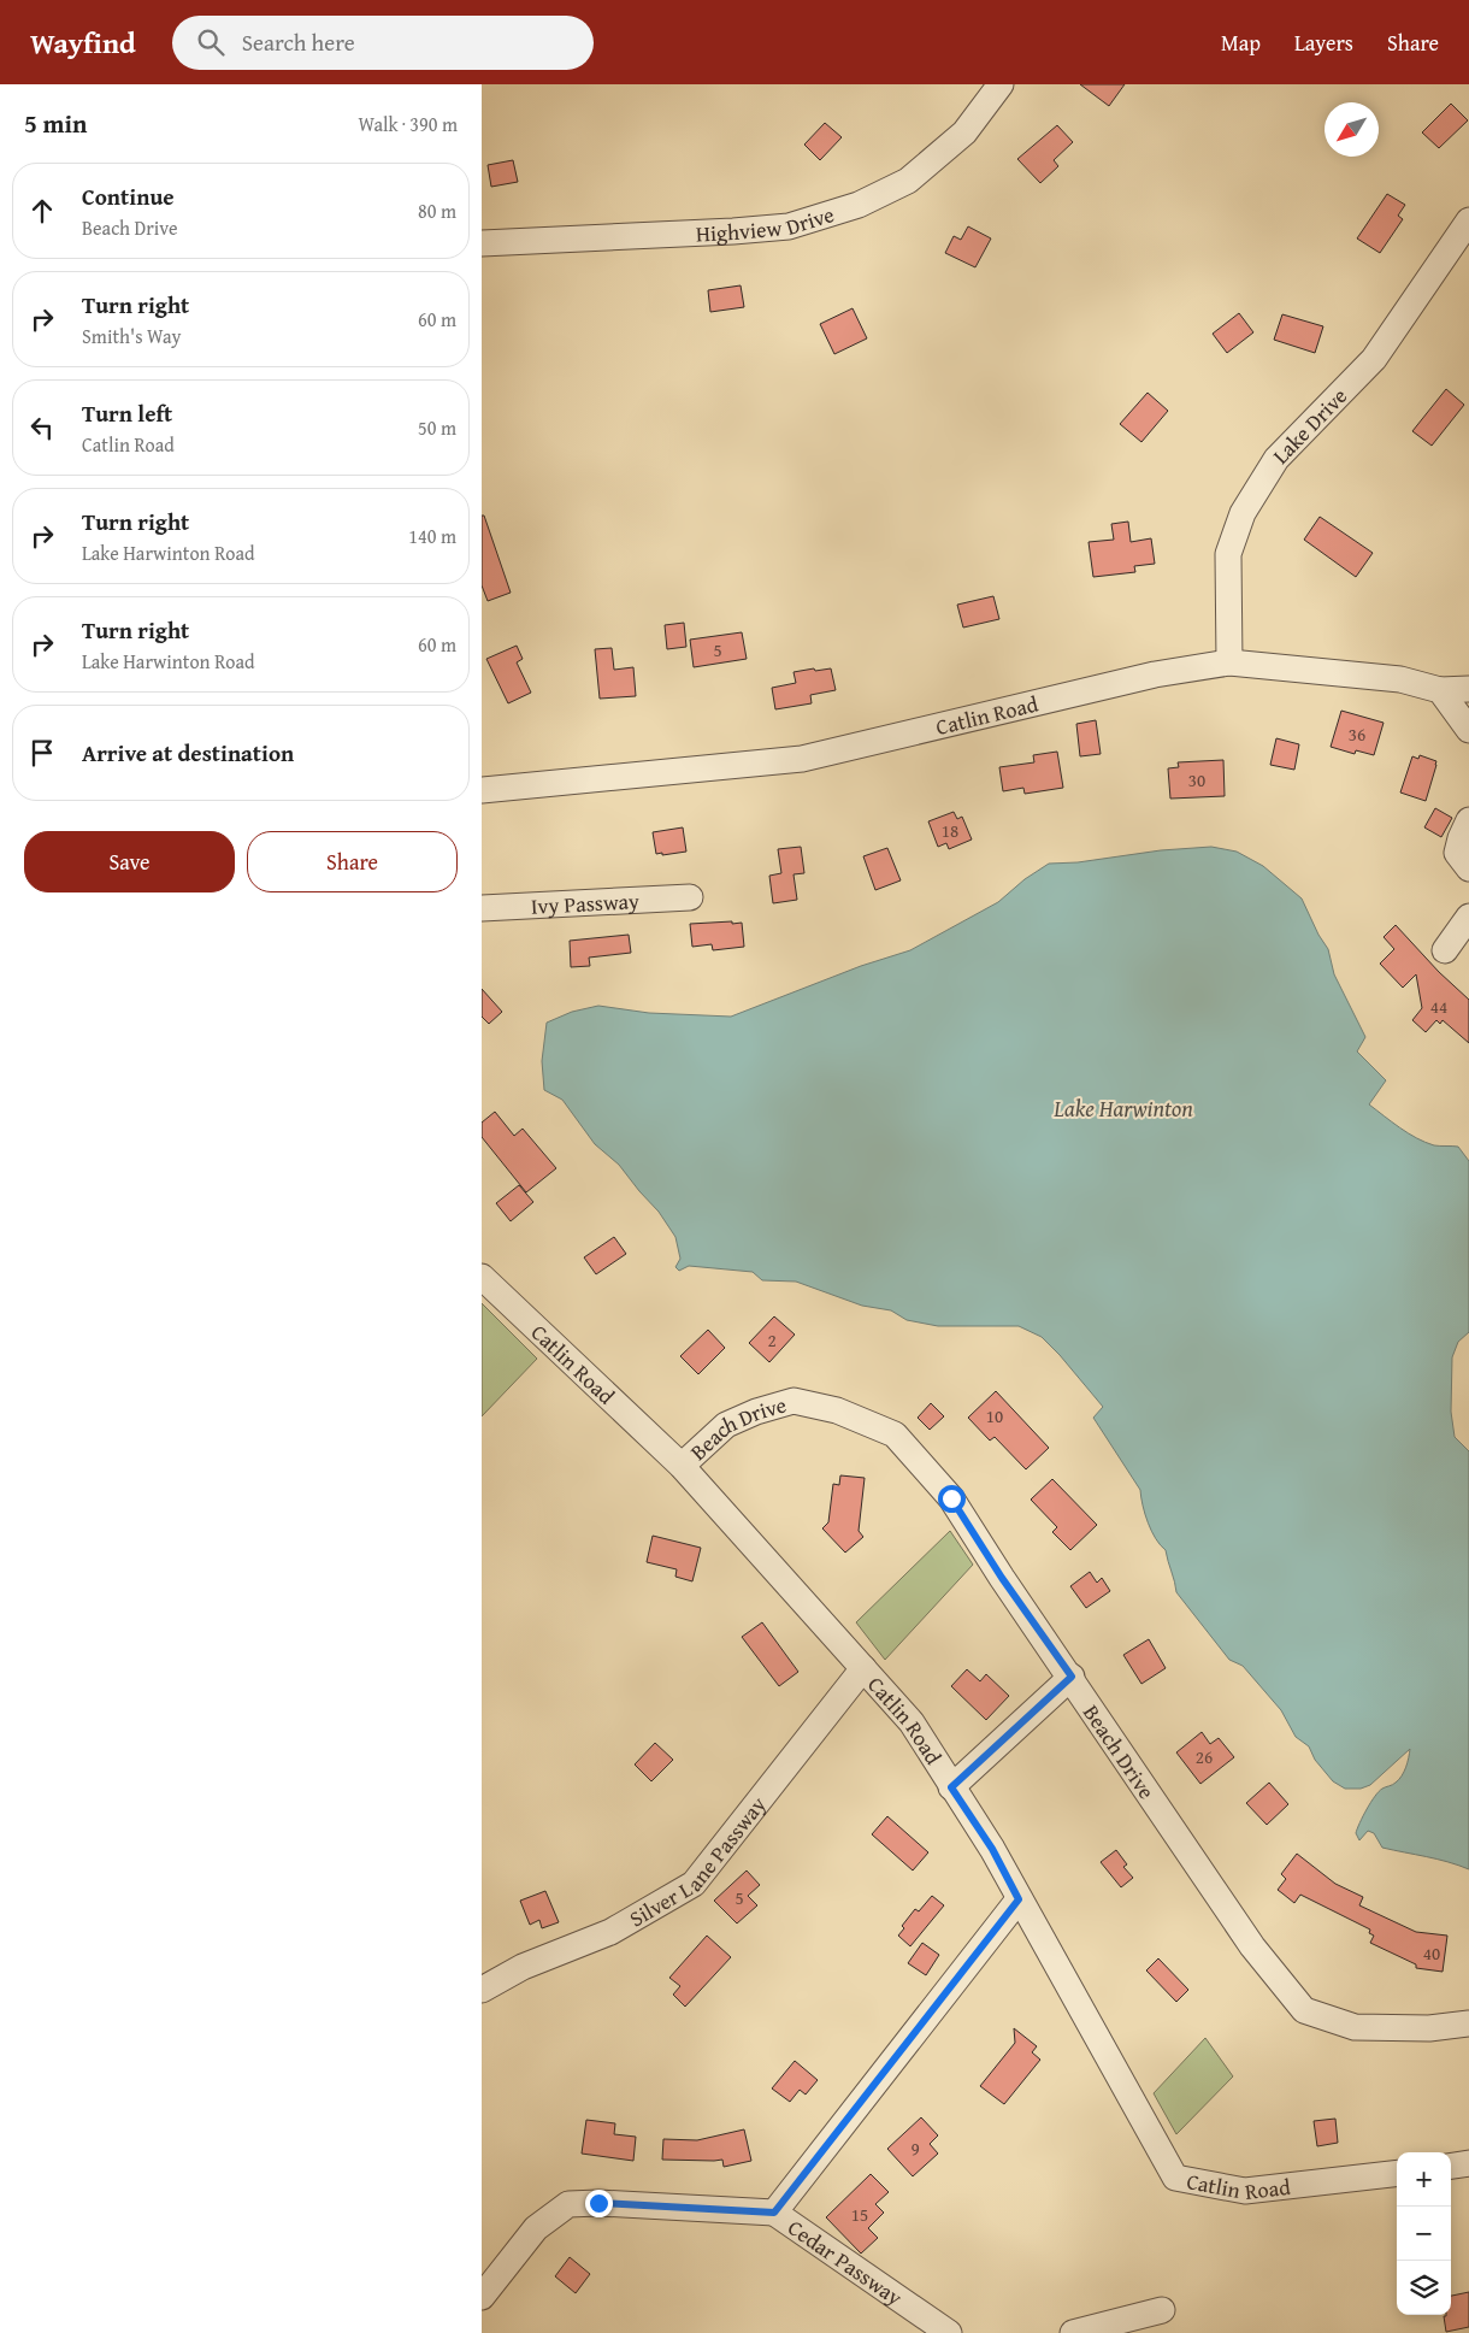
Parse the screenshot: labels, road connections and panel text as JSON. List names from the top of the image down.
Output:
{
  "streets": {
    "street": [
      "Highview Drive",
      "Lake Drive",
      "Catlin Road",
      "Ivy Passway",
      "Beach Drive",
      "Silver Lane Passway",
      "Cedar Passway"
    ]
  },
  "crossings": [
    ["Lake Drive", "Catlin Road"],
    ["Catlin Road", "Beach Drive"],
    ["Catlin Road", "Silver Lane Passway"]
  ],
  "water": ["Lake Harwinton"],
  "house_numbers": [
    "5",
    "36",
    "30",
    "18",
    "44",
    "2",
    "10",
    "26",
    "5",
    "40",
    "9",
    "15"
  ],
  "north": "bottom left",
  "page": {
    "header": "Wayfind",
    "search": "Search here",
    "nav": ["Map", "Layers", "Share"],
    "heading": ["5 min", "Walk · 390 m"],
    "list": [
      ["Continue", "Beach Drive", "80 m"],
      ["Turn right", "Smith's Way", "60 m"],
      ["Turn left", "Catlin Road", "50 m"],
      ["Turn right", "Lake Harwinton Road", "140 m"],
      ["Turn right", "Lake Harwinton Road", "60 m"],
      "Arrive at destination"
    ],
    "buttons": ["Save", "Share"],
    "map_buttons": ["+", "−"]
  }
}
